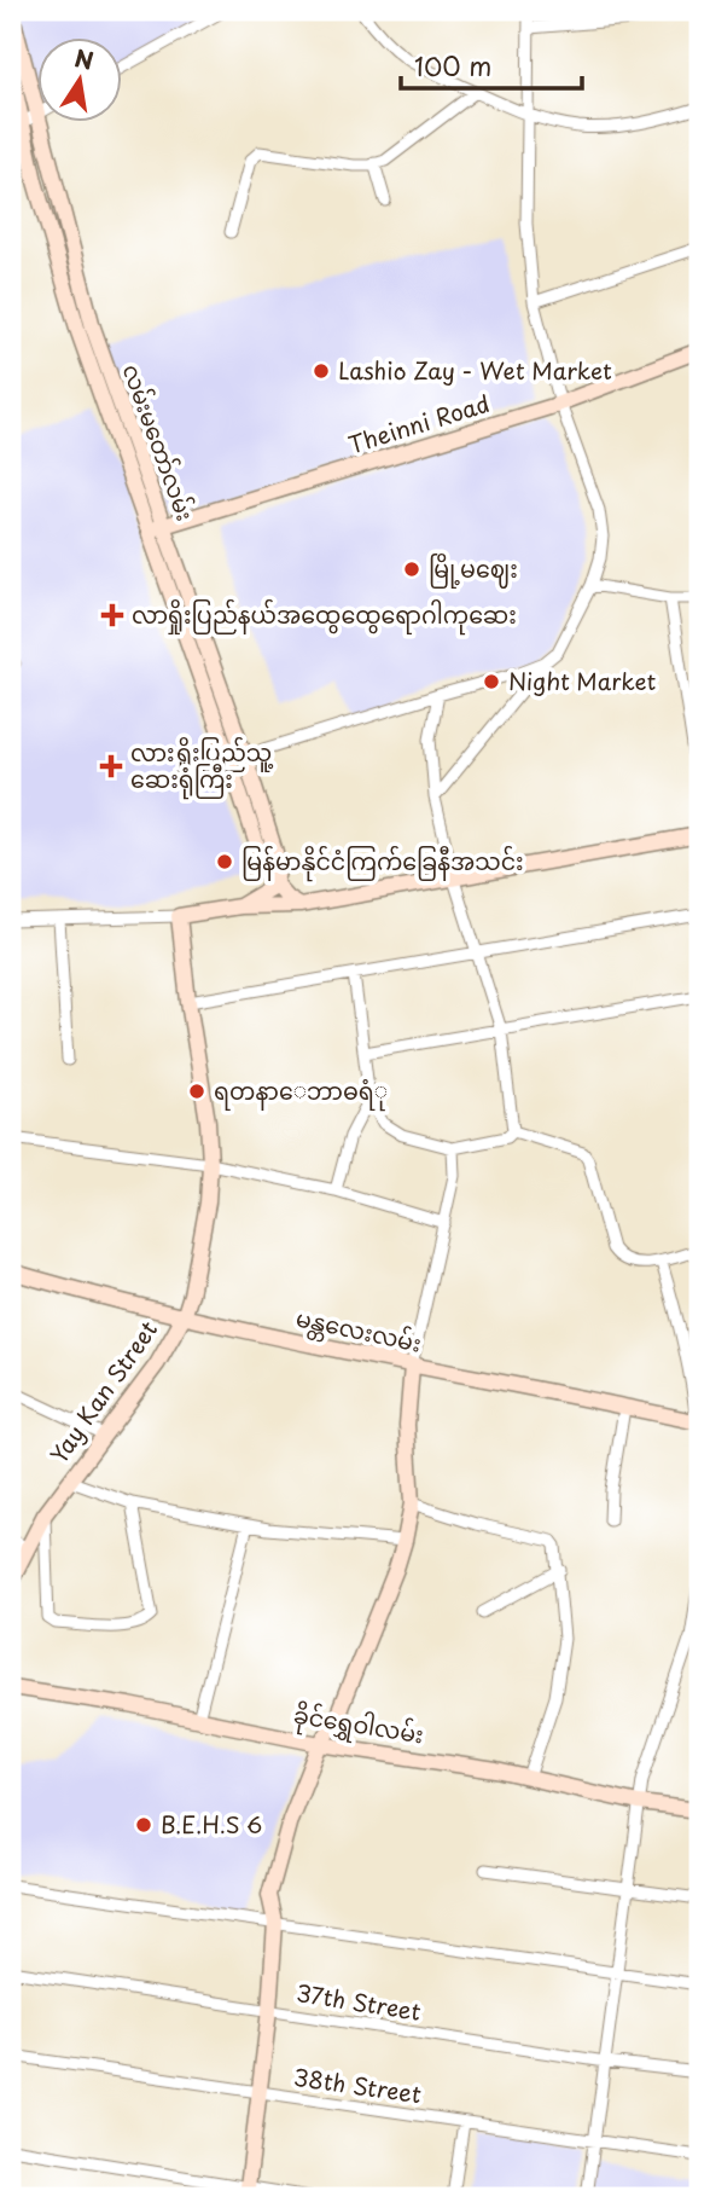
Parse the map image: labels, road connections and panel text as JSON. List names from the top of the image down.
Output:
{
  "streets": {
    "main road": [
      "Theinni Road",
      "လမ်းမတော်လမ်း",
      "မန္တလေးလမ်း",
      "Yay Kan Street",
      "ခိုင်ရွှေဝါလမ်း"
    ],
    "street": ["37th Street", "38th Street"]
  },
  "crossings": [
    ["Theinni Road", "လမ်းမတော်လမ်း"],
    ["မန္တလေးလမ်း", "Yay Kan Street"]
  ],
  "places": {
    "other": [
      "Lashio Zay - Wet Market",
      "မြို့မဈေး",
      "Night Market",
      "မြန်မာနိုင်ငံကြက်ခြေနီအသင်း",
      "ရတနာေဘာဓရံု",
      "B.E.H.S 6"
    ],
    "health": ["လာရှိုးပြည်နယ်အထွေထွေရောဂါကုဆေး", "လားရှိုးပြည်သူ့ ဆေးရုံကြီး"]
  },
  "scale_bar": "100 m",
  "north": "top"
}
